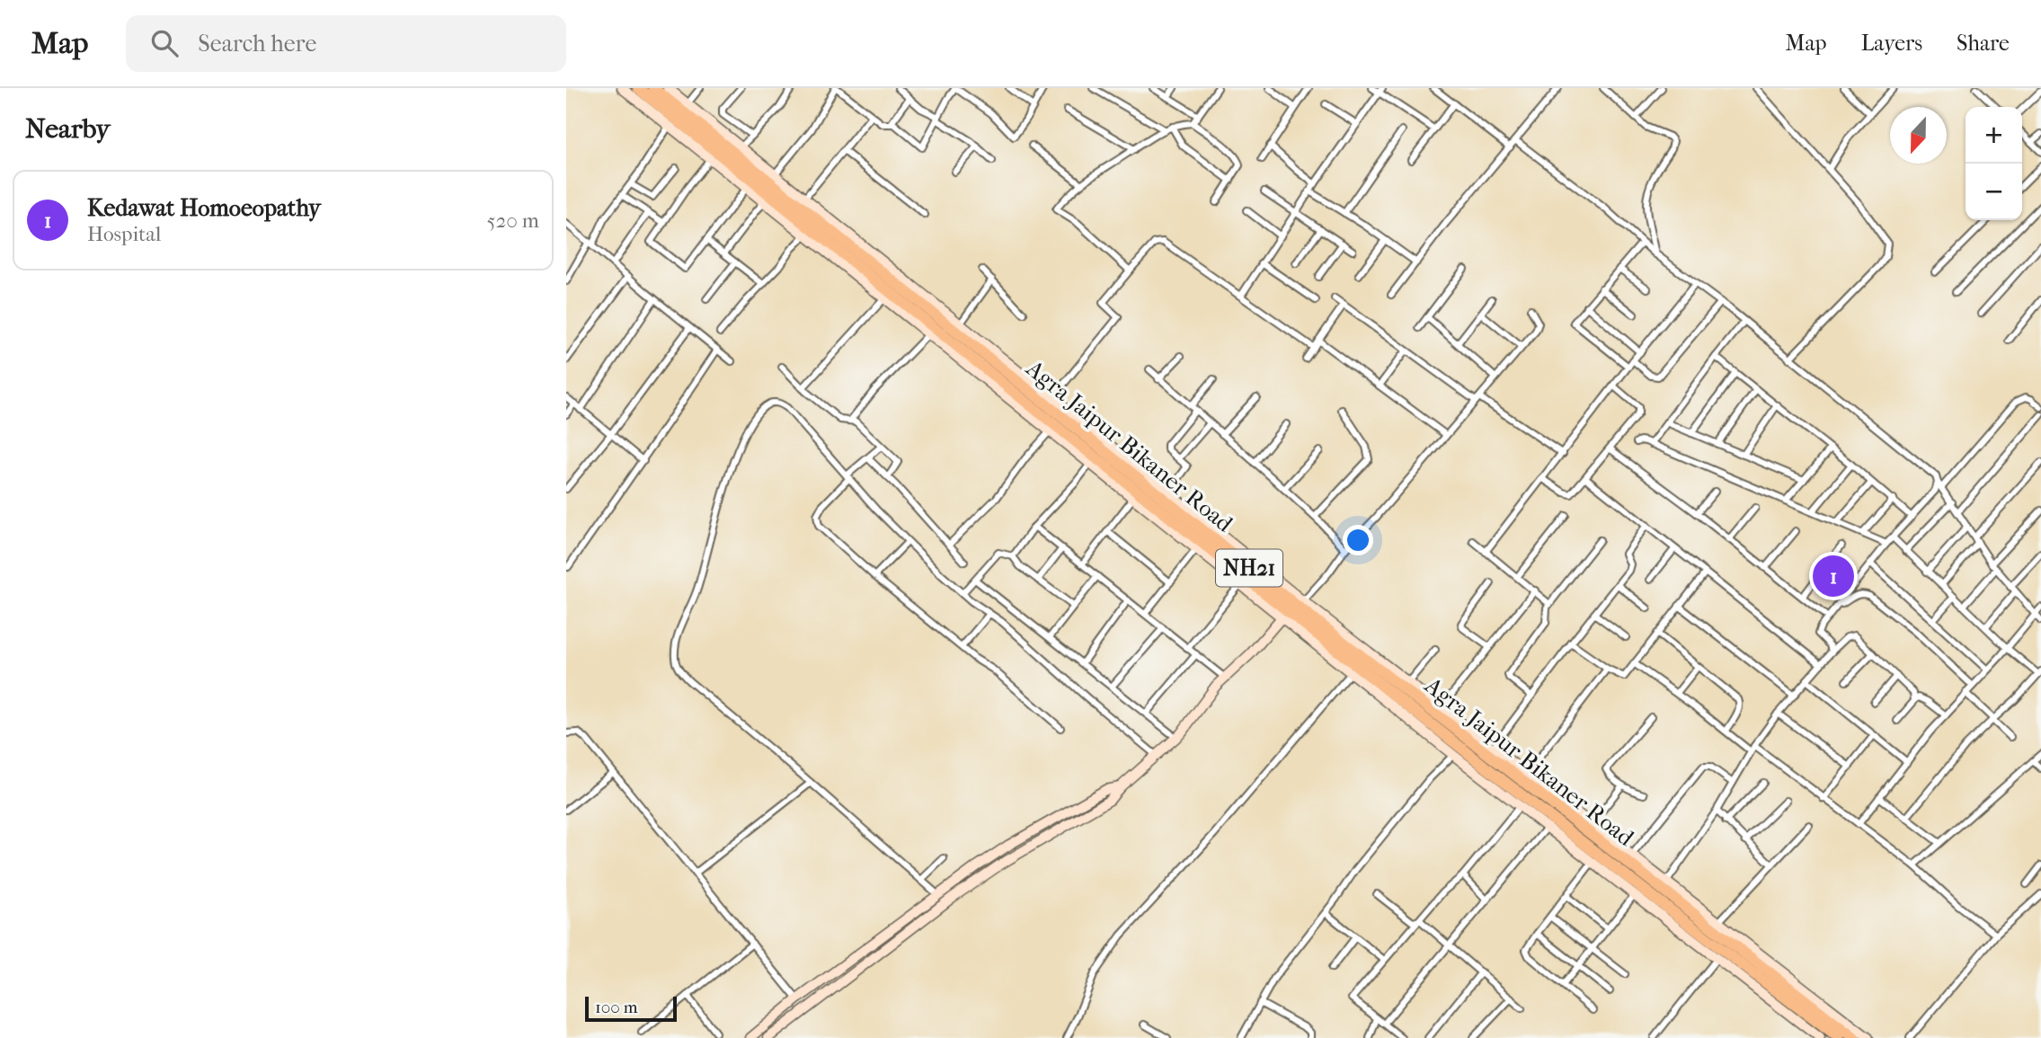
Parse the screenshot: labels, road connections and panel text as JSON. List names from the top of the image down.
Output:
{
  "streets": {
    "highway": ["Agra Jaipur Bikaner Road", "NH21"]
  },
  "scale_bar": "100 m",
  "north": "bottom",
  "page": {
    "header": "Map",
    "search": "Search here",
    "nav": ["Map", "Layers", "Share"],
    "heading": "Nearby",
    "map_buttons": ["+", "−"],
    "list": [
      {
        "mark": "1",
        "name": "Kedawat Homoeopathy",
        "note": "Hospital",
        "value": "520 m"
      }
    ],
    "pins": "1",
    "scale": "100 m"
  }
}
